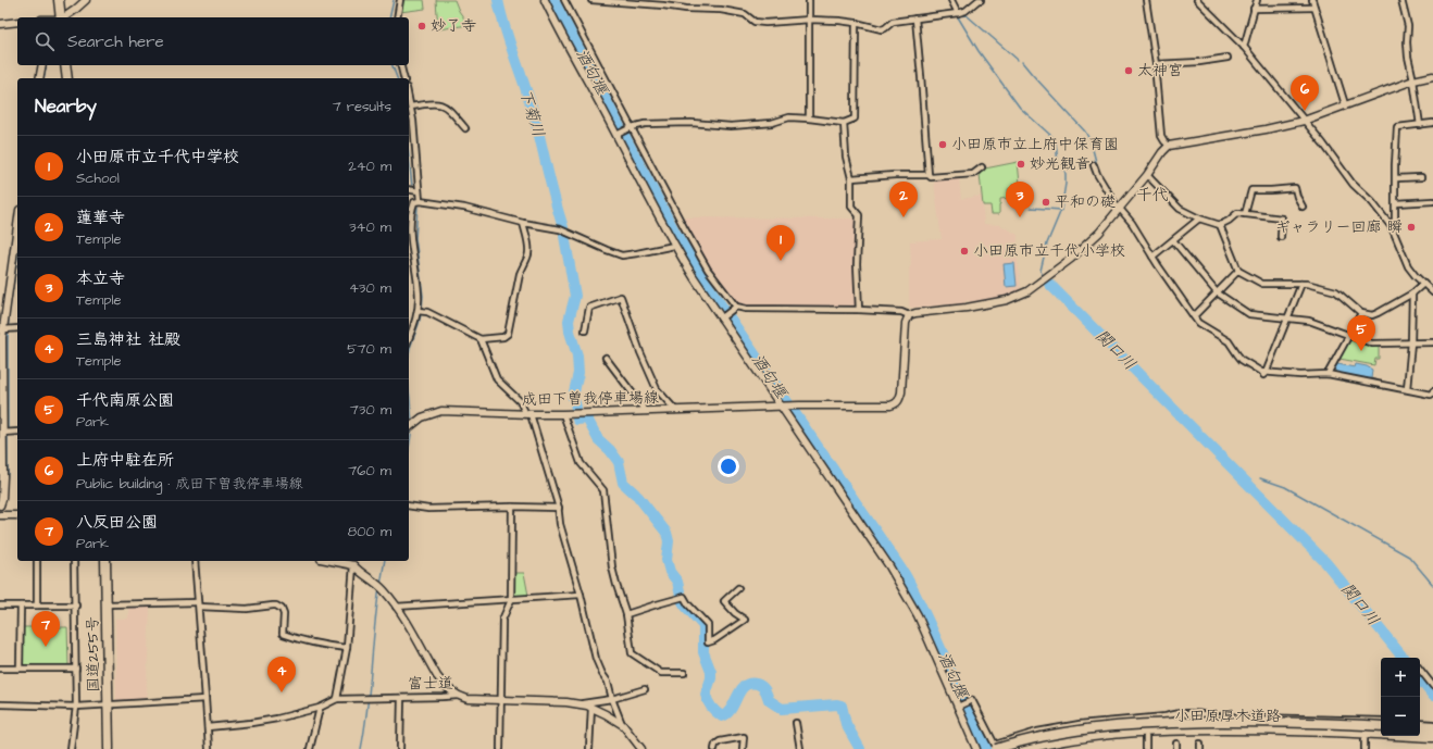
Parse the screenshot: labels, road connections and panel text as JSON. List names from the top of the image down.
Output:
{
  "streets": {
    "highway": ["国道255号", "小田原厚木道路"],
    "street": ["成田下曽我停車場線", "富士道"]
  },
  "districts": ["千代"],
  "water": ["酒匂堰", "下菊川", "関口川"],
  "places": [
    "妙了寺",
    "太神宮",
    "小田原市立上府中保育園",
    "妙光観音",
    "平和の礎",
    "ギャラリー回廊 瞬",
    "小田原市立千代小学校"
  ],
  "page": {
    "search": "Search here",
    "pins": [
      "6",
      "2",
      "3",
      "1",
      "5",
      "7",
      "4"
    ],
    "heading": ["Nearby", "7 results"],
    "list": [
      {
        "mark": "1",
        "name": "小田原市立千代中学校",
        "note": "School",
        "value": "240 m"
      },
      {
        "mark": "2",
        "name": "蓮華寺",
        "note": "Temple",
        "value": "340 m"
      },
      {
        "mark": "3",
        "name": "本立寺",
        "note": "Temple",
        "value": "430 m"
      },
      {
        "mark": "4",
        "name": "三島神社 社殿",
        "note": "Temple",
        "value": "570 m"
      },
      {
        "mark": "5",
        "name": "千代南原公園",
        "note": "Park",
        "value": "730 m"
      },
      {
        "mark": "6",
        "name": "上府中駐在所",
        "note": "Public building · 成田下曽我停車場線",
        "value": "760 m"
      },
      {
        "mark": "7",
        "name": "八反田公園",
        "note": "Park",
        "value": "800 m"
      }
    ],
    "map_buttons": ["+", "−"]
  }
}
